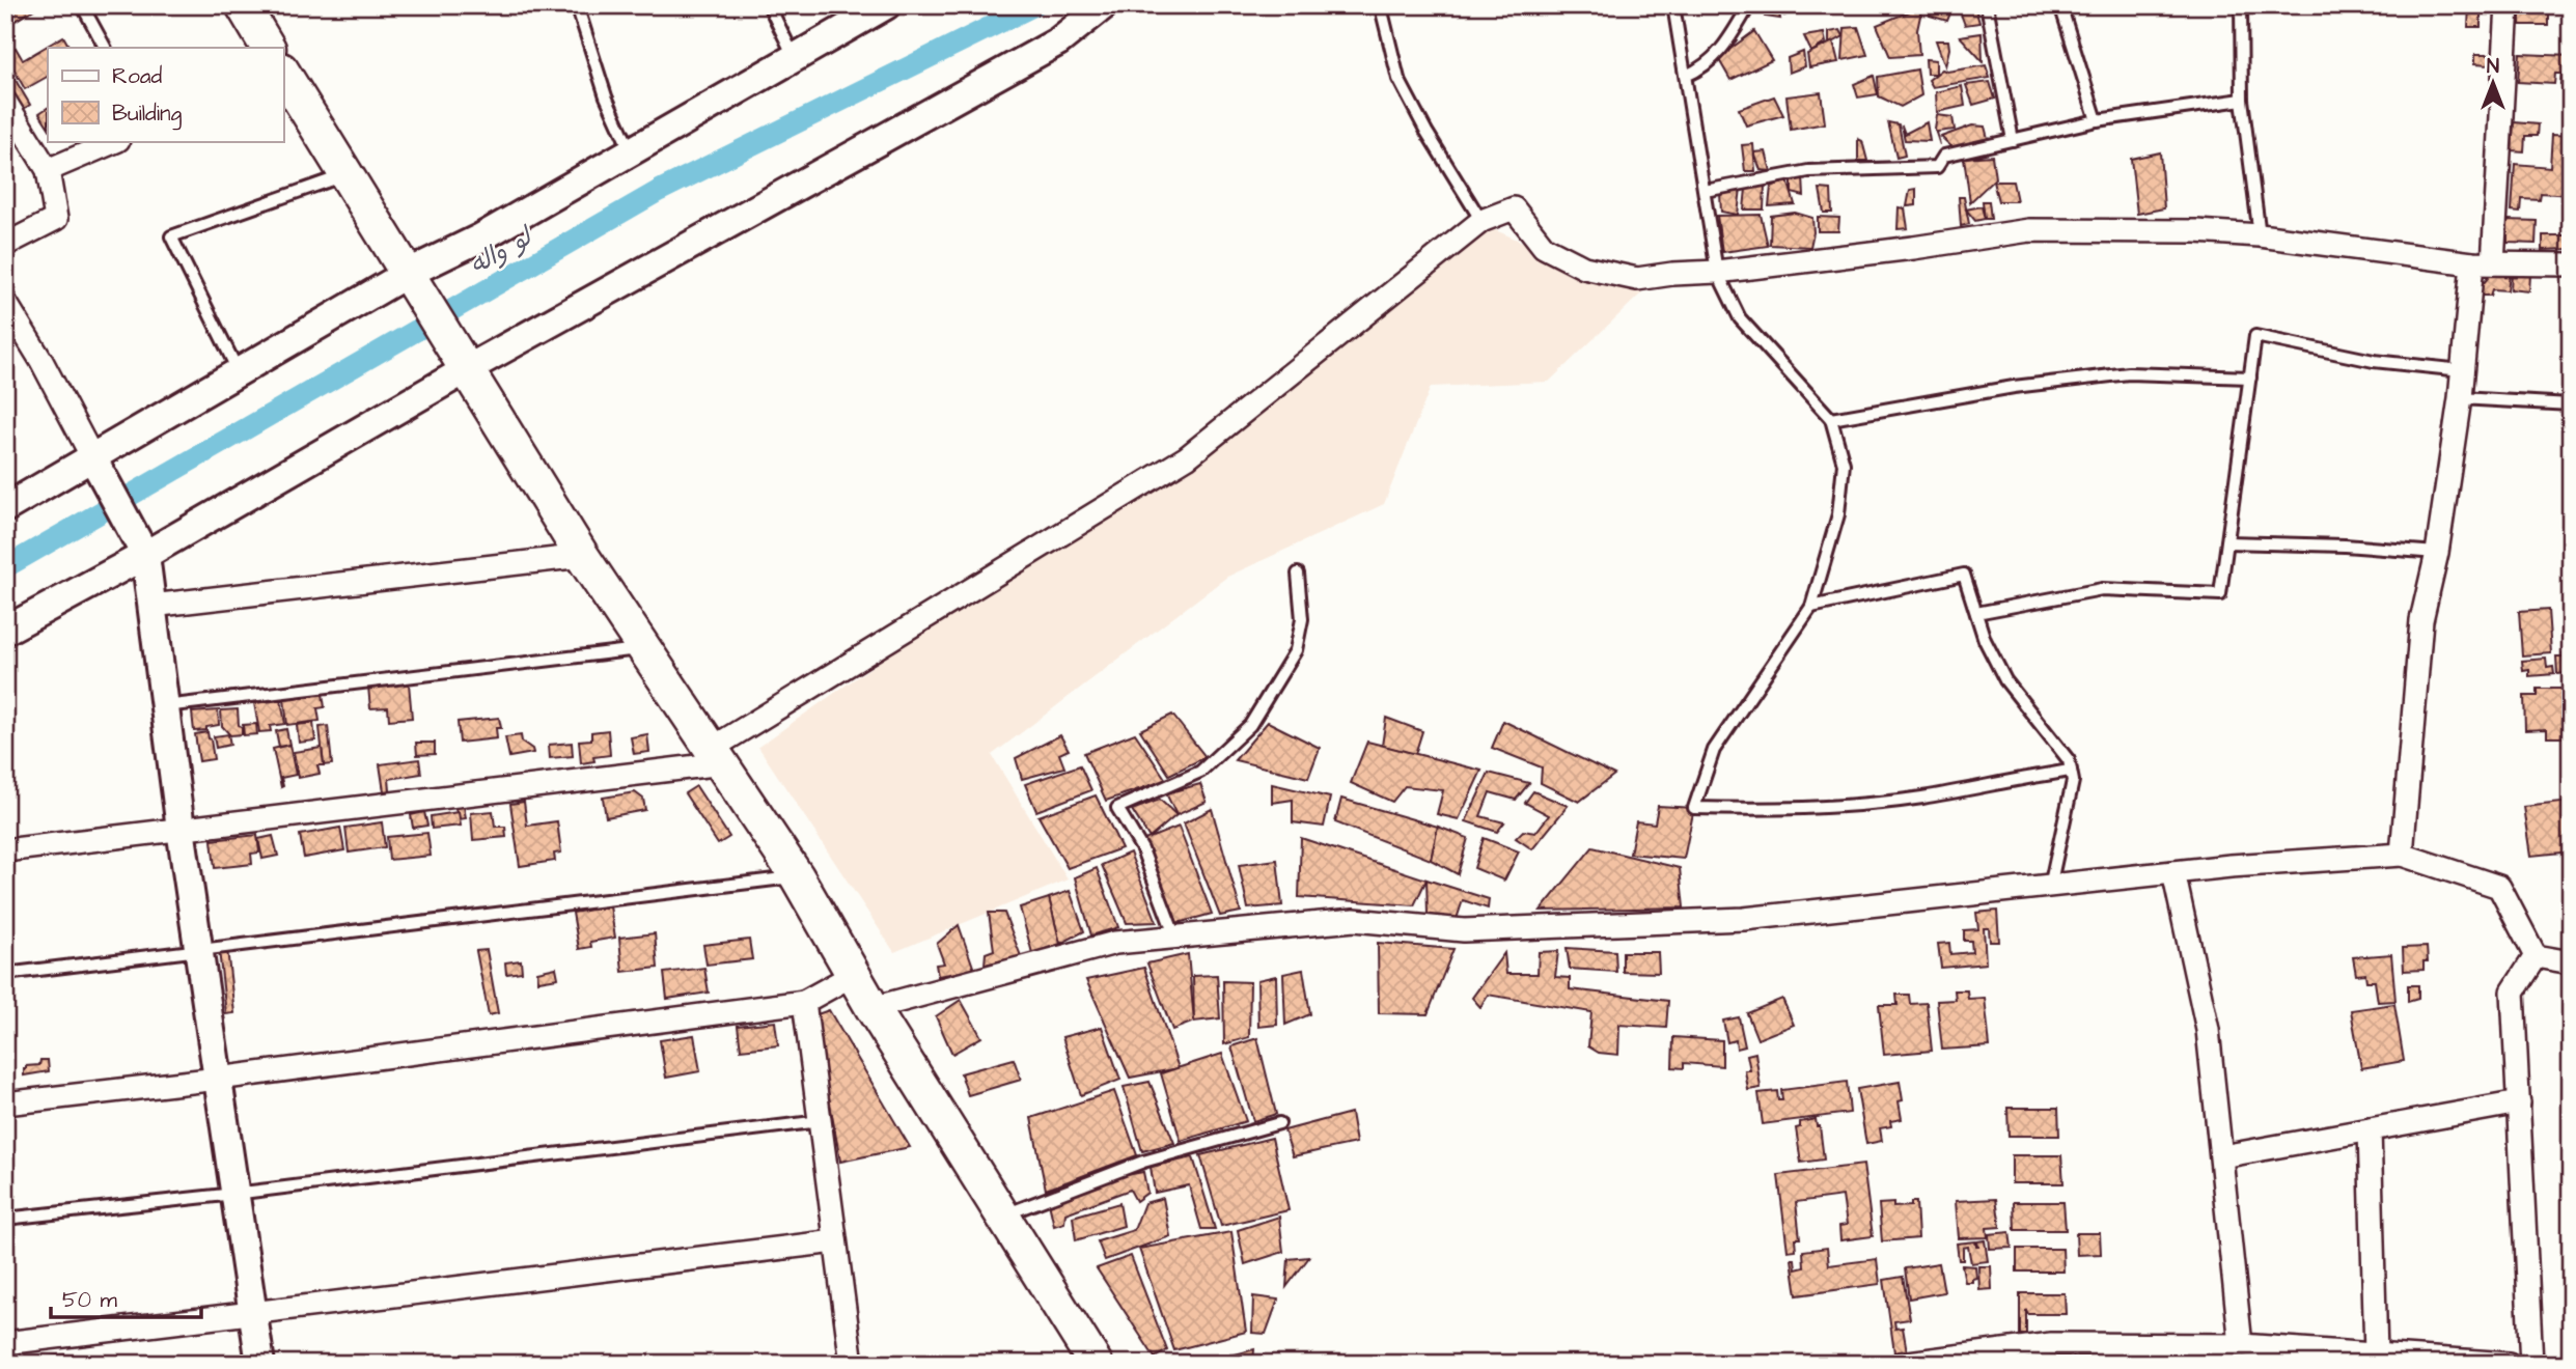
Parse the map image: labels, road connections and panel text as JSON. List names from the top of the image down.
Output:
{
  "water": ["لو واله"],
  "legend": ["Road", "Building"],
  "scale_bar": "50 m",
  "north": "top"
}
